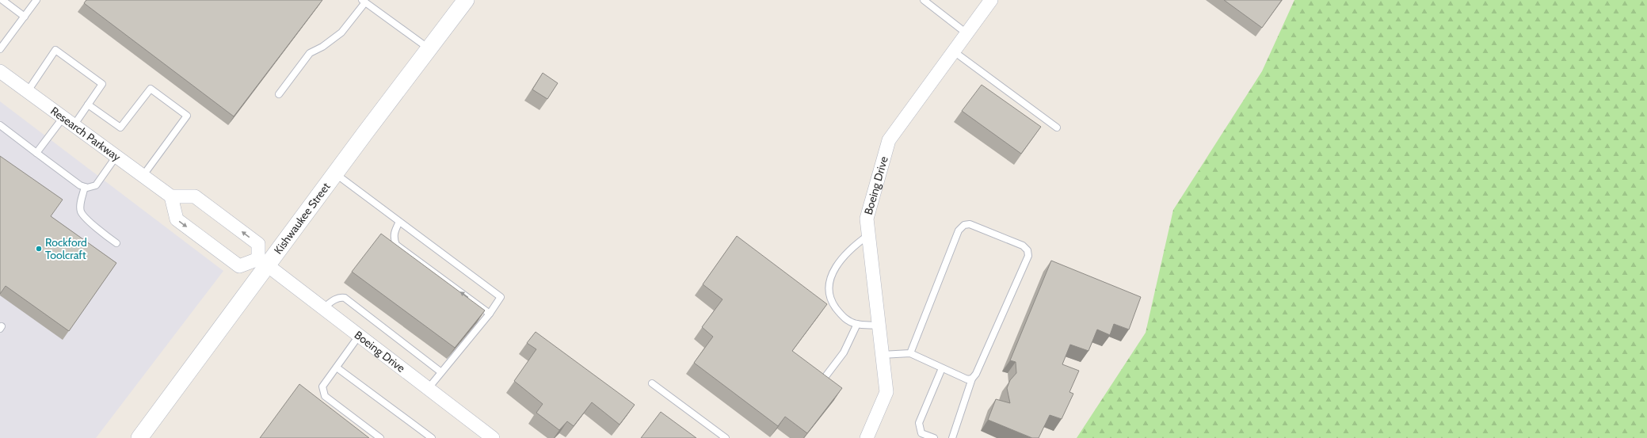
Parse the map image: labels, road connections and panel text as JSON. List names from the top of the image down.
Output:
{
  "streets": {
    "street": ["Research Parkway", "Boeing Drive", "Kishwaukee Street"]
  },
  "crossings": [
    ["Boeing Drive", "Kishwaukee Street"]
  ],
  "places": ["Rockford Toolcraft"]
}
